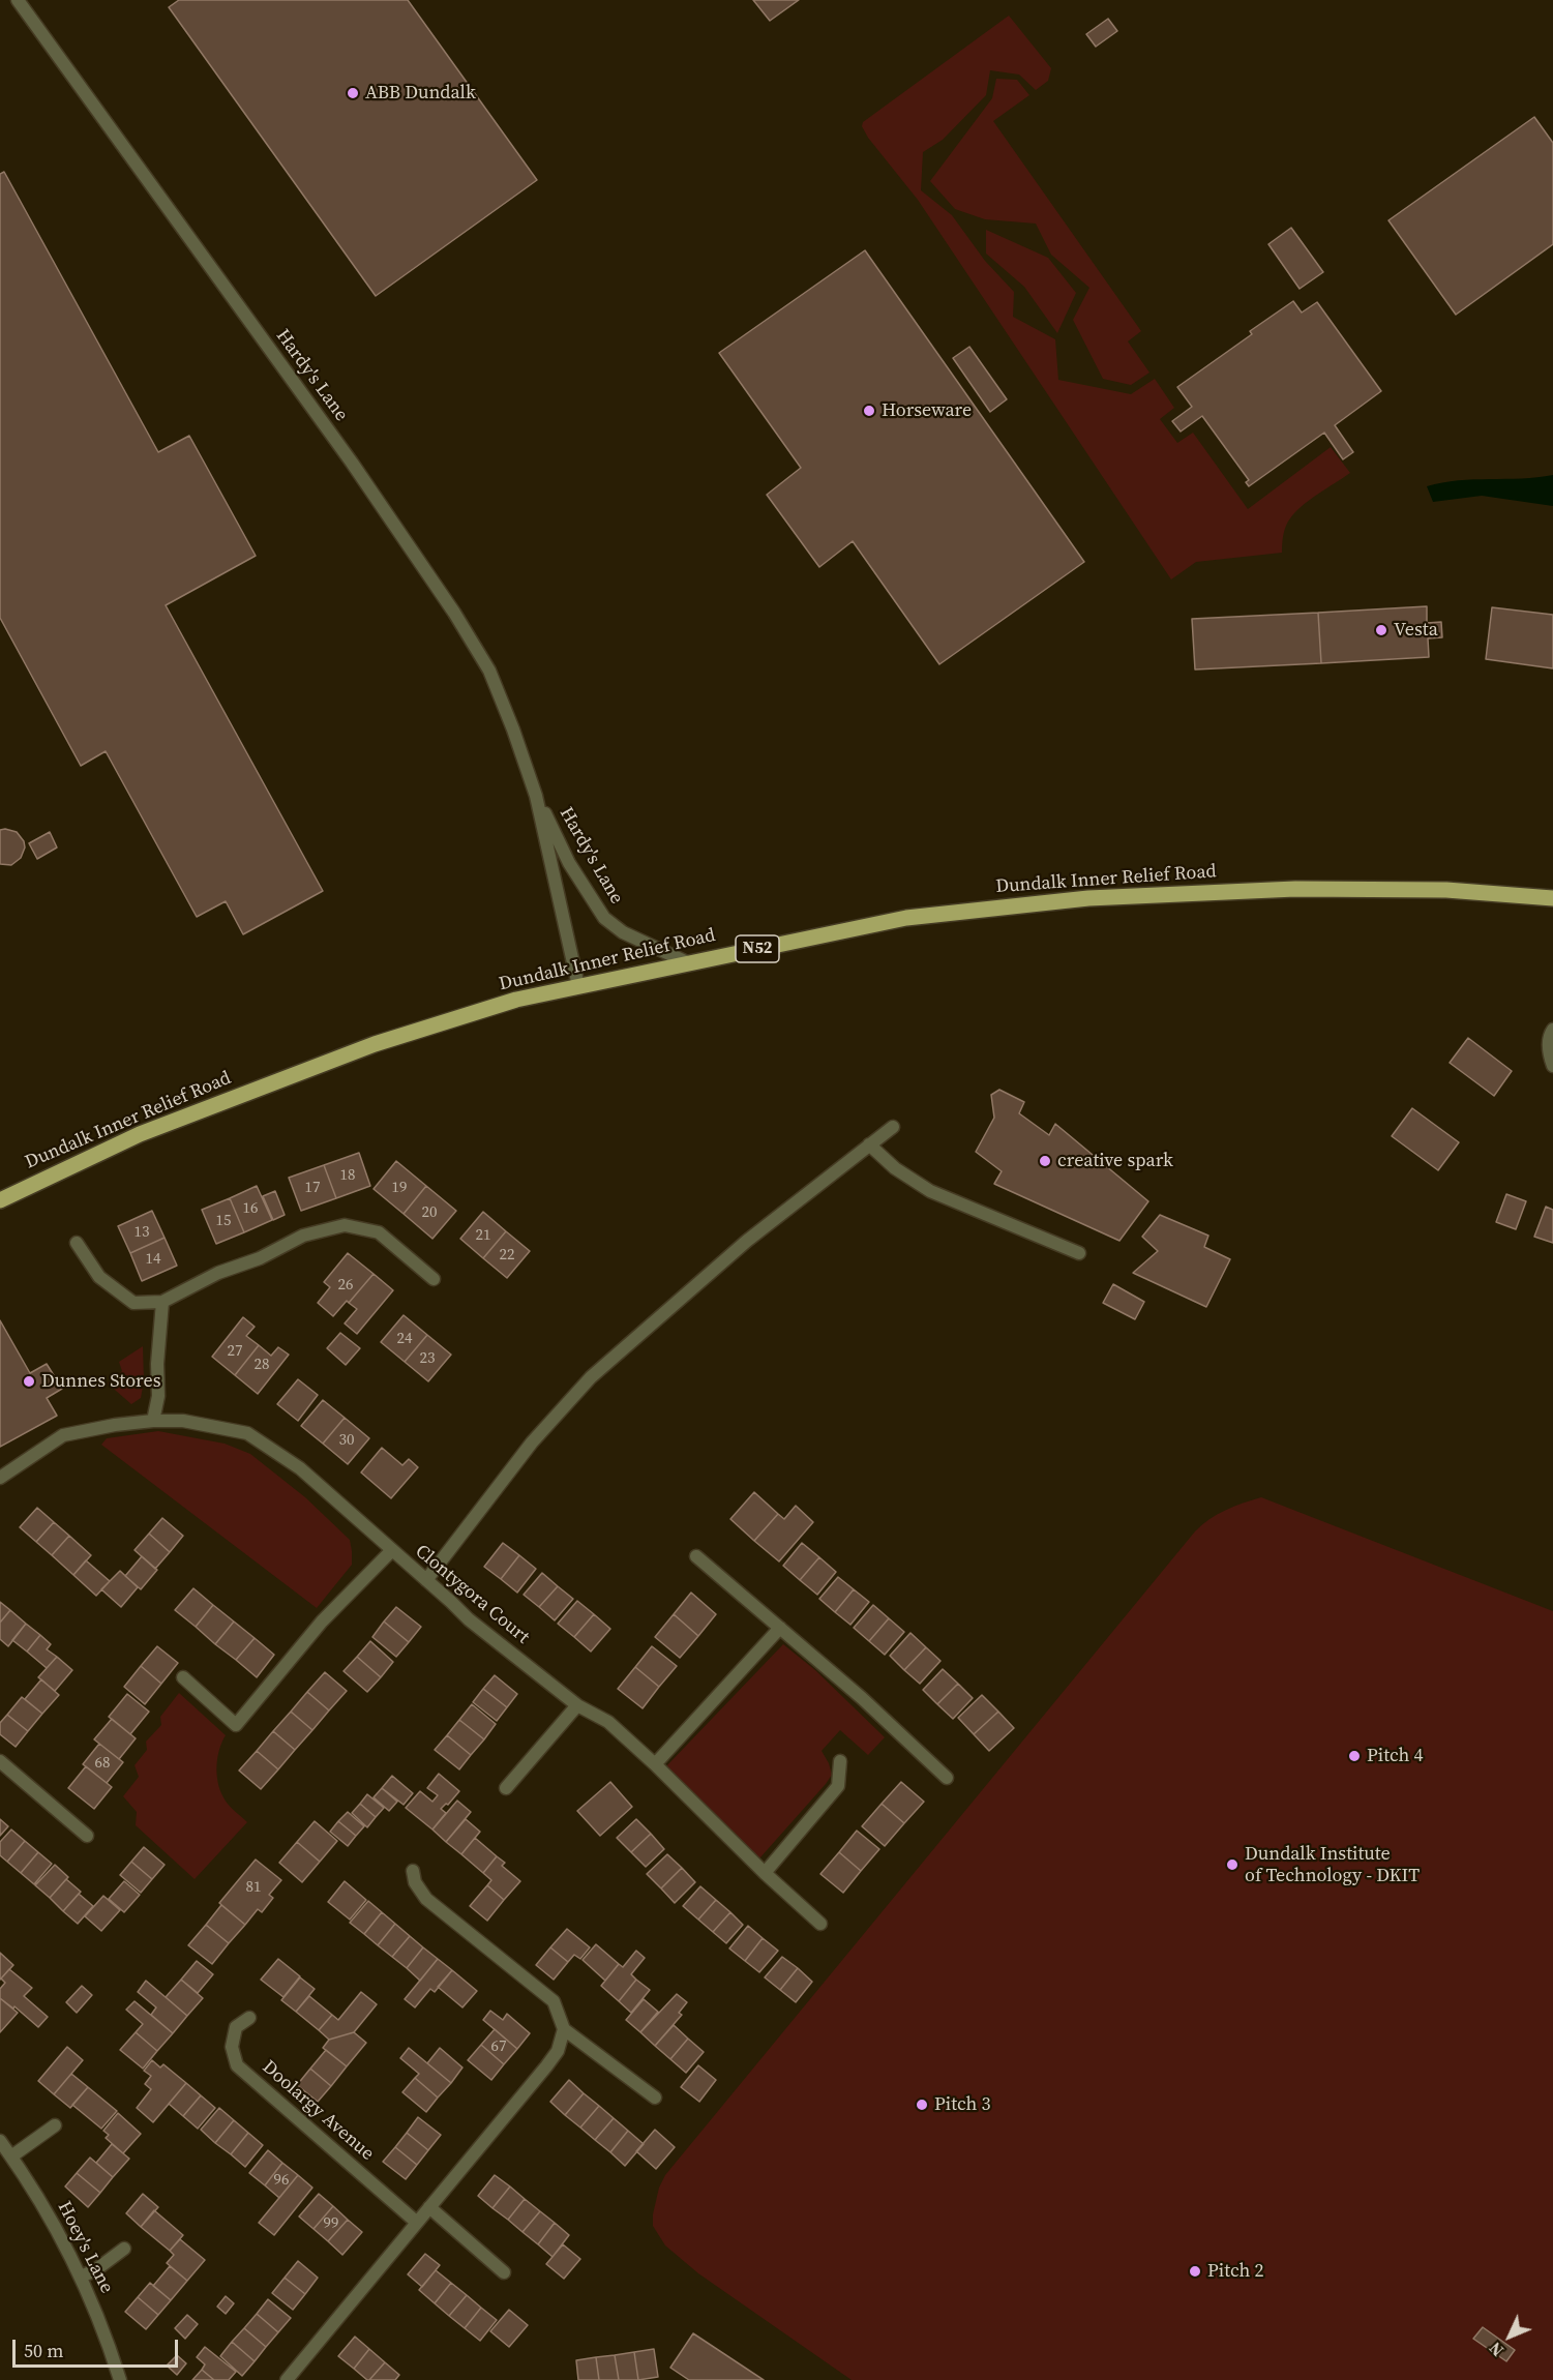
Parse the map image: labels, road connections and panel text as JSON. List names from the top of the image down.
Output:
{
  "streets": {
    "main road": ["Dundalk Inner Relief Road", "N52"],
    "street": [
      "Hardy's Lane",
      "Clontygora Court",
      "Doolargy Avenue",
      "Hoey's Lane"
    ]
  },
  "crossings": [
    ["Hardy's Lane", "Dundalk Inner Relief Road"]
  ],
  "places": [
    "ABB Dundalk",
    "Horseware",
    "Vesta",
    "creative spark",
    "Dunnes Stores",
    "Pitch 4",
    "Dundalk Institute of Technology - DKIT",
    "Pitch 3",
    "Pitch 2"
  ],
  "house_numbers": [
    "18",
    "17",
    "19",
    "16",
    "20",
    "15",
    "13",
    "21",
    "22",
    "14",
    "26",
    "24",
    "27",
    "23",
    "28",
    "30",
    "68",
    "81",
    "67",
    "96",
    "99"
  ],
  "scale_bar": "50 m",
  "north": "bottom left"
}
